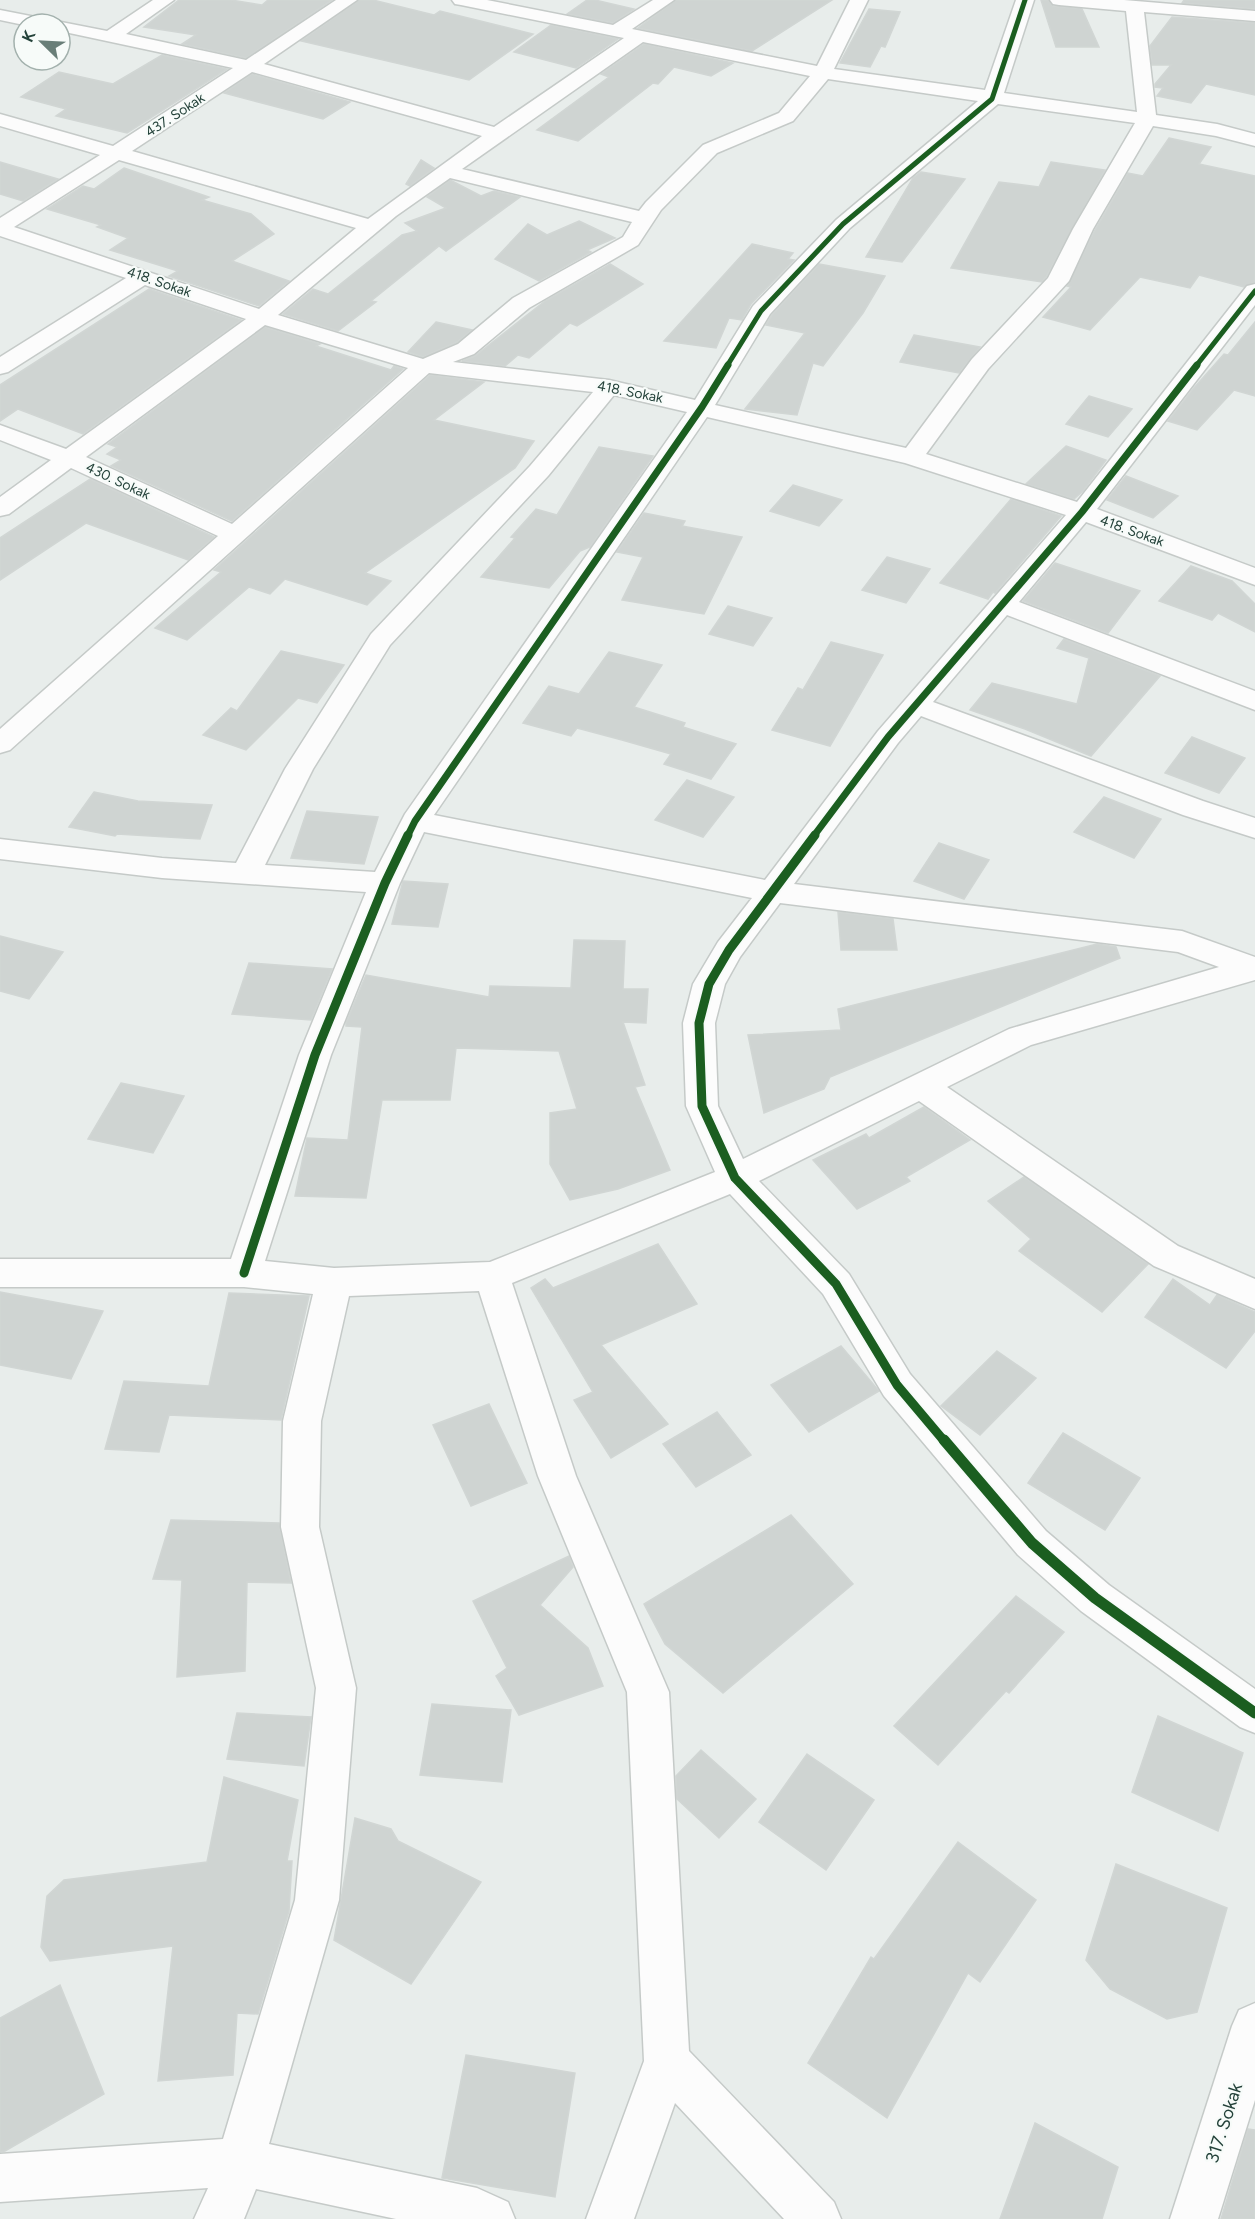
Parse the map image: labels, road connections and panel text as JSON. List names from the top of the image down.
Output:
{
  "streets": {
    "street": [
      "437. Sokak",
      "418. Sokak",
      "430. Sokak",
      "317. Sokak"
    ]
  },
  "crossings": [
    ["437. Sokak", "418. Sokak"]
  ],
  "north": "top left"
}
